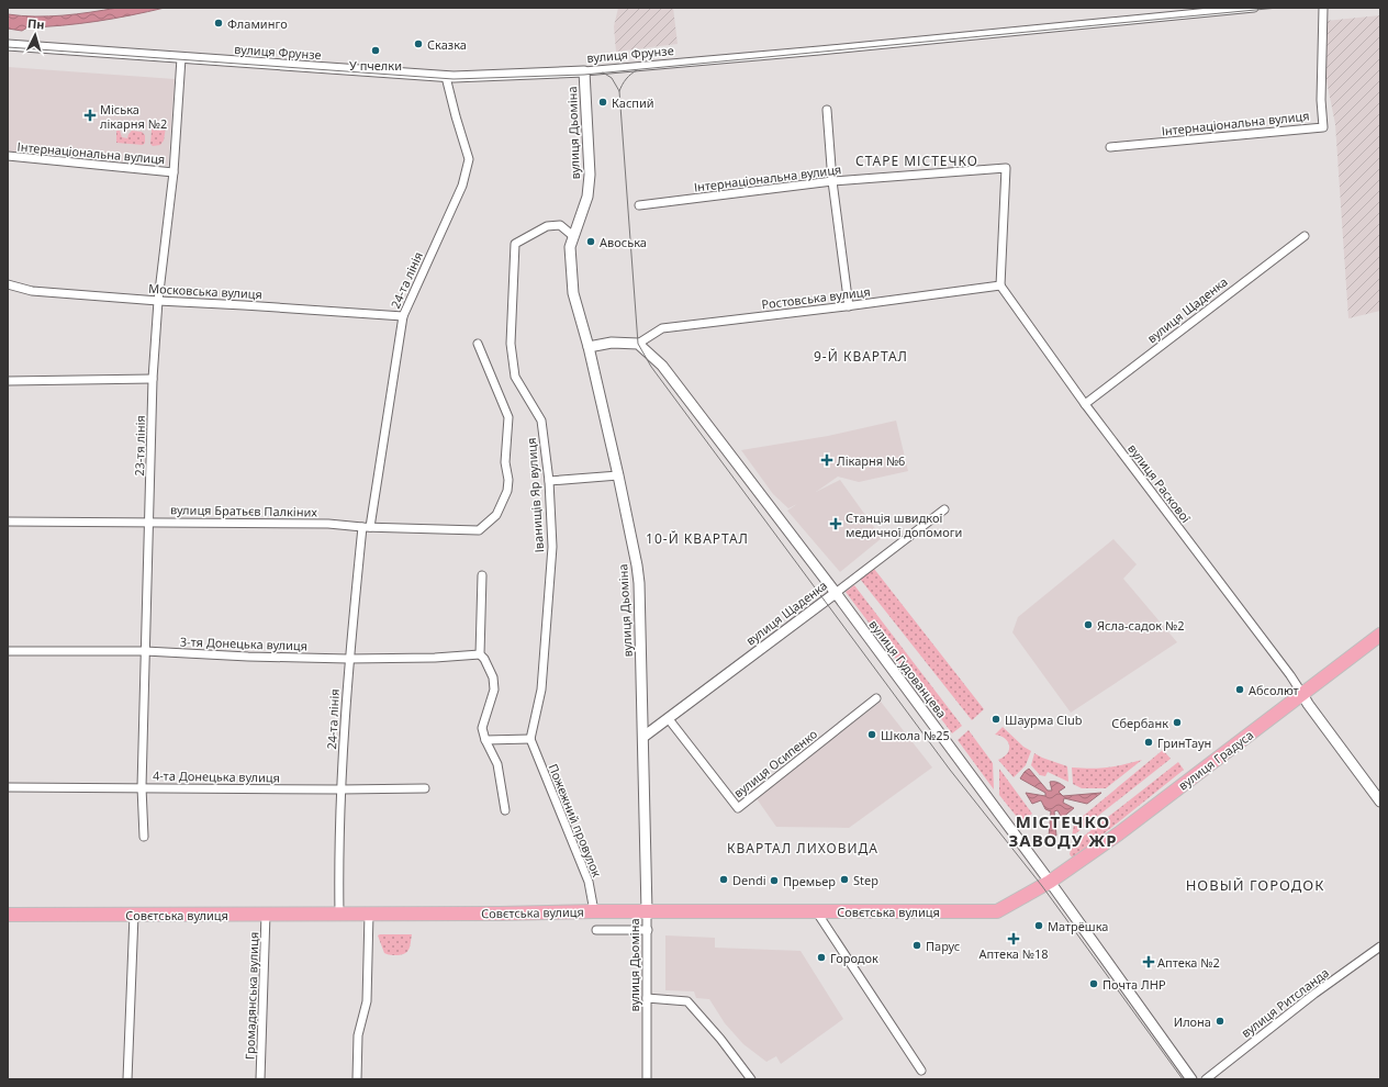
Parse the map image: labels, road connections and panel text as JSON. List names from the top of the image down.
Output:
{
  "streets": {
    "main road": ["вулиця Градуса", "Совєтська вулиця"],
    "street": [
      "вулиця Фрунзе",
      "Інтернаціональна вулиця",
      "вулиця Дьоміна",
      "24-та лінія",
      "Московська вулиця",
      "Ростовська вулиця",
      "вулиця Щаденка",
      "23-тя лінія",
      "вулиця Раскової",
      "Іванищів Яр вулиця",
      "вулиця Братьєв Палкіних",
      "3-тя Донецька вулиця",
      "вулиця Гудованцева",
      "вулиця Осипенко",
      "4-та Донецька вулиця",
      "Пожежний провулок",
      "Громадянська вулиця",
      "вулиця Ритсланда"
    ]
  },
  "crossings": [
    ["вулиця Фрунзе", "вулиця Дьоміна"],
    ["вулиця Фрунзе", "24-та лінія"],
    ["вулиця Фрунзе", "23-тя лінія"],
    ["Інтернаціональна вулиця", "Ростовська вулиця"],
    ["Інтернаціональна вулиця", "23-тя лінія"],
    ["Інтернаціональна вулиця", "вулиця Раскової"],
    ["вулиця Дьоміна", "вулиця Щаденка"],
    ["вулиця Дьоміна", "Іванищів Яр вулиця"],
    ["вулиця Дьоміна", "Совєтська вулиця"],
    ["24-та лінія", "Московська вулиця"],
    ["24-та лінія", "вулиця Братьєв Палкіних"],
    ["24-та лінія", "3-тя Донецька вулиця"],
    ["24-та лінія", "4-та Донецька вулиця"],
    ["24-та лінія", "Совєтська вулиця"],
    ["Московська вулиця", "23-тя лінія"],
    ["Ростовська вулиця", "вулиця Раскової"],
    ["Ростовська вулиця", "вулиця Гудованцева"],
    ["вулиця Щаденка", "вулиця Раскової"],
    ["вулиця Щаденка", "вулиця Гудованцева"],
    ["вулиця Щаденка", "вулиця Осипенко"],
    ["23-тя лінія", "вулиця Братьєв Палкіних"],
    ["23-тя лінія", "3-тя Донецька вулиця"],
    ["23-тя лінія", "4-та Донецька вулиця"],
    ["вулиця Раскової", "вулиця Градуса"],
    ["Іванищів Яр вулиця", "Пожежний провулок"],
    ["вулиця Гудованцева", "вулиця Градуса"],
    ["вулиця Гудованцева", "Совєтська вулиця"],
    ["вулиця Градуса", "Совєтська вулиця"],
    ["Пожежний провулок", "Совєтська вулиця"],
    ["Совєтська вулиця", "Громадянська вулиця"]
  ],
  "districts": [
    "СТАРЕ МІСТЕЧКО",
    "9-Й КВАРТАЛ",
    "10-Й КВАРТАЛ",
    "МІСТЕЧКО ЗАВОДУ ЖР",
    "КВАРТАЛ ЛИХОВИДА",
    "НОВЫЙ ГОРОДОК"
  ],
  "places": {
    "other": [
      "Фламинго",
      "Сказка",
      "У пчелки",
      "Каспий",
      "Авоська",
      "Ясла-садок №2",
      "Абсолют",
      "Шаурма Club",
      "Сбербанк",
      "Школа №25",
      "ГринТаун",
      "Dendi",
      "Step",
      "Премьер",
      "Матрёшка",
      "Парус",
      "Городок",
      "Почта ЛНР",
      "Илона"
    ],
    "health": [
      "Міська лікарня №2",
      "Лікарня №6",
      "Станція швидкої медичної допомоги",
      "Аптека №18",
      "Аптека №2"
    ]
  },
  "north": "top"
}
